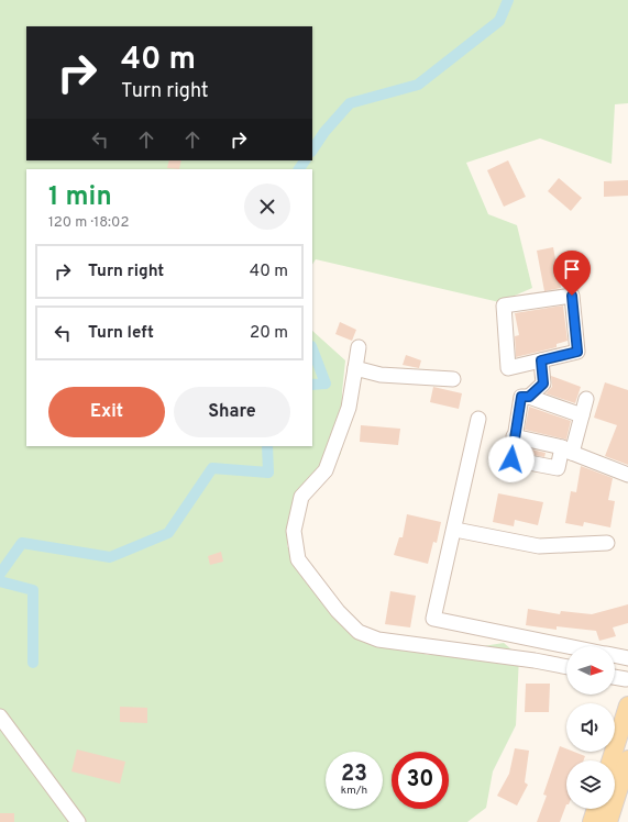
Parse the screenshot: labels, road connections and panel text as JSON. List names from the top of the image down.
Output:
{
  "north": "right",
  "page": {
    "turn": ["40 m", "Turn right"],
    "heading": ["1 min", "120 m · 18:02"],
    "list": [
      {
        "name": "Turn right",
        "value": "40 m"
      },
      {
        "name": "Turn left",
        "value": "20 m"
      }
    ],
    "buttons": ["Exit", "Share"],
    "speed": "23 km/h",
    "limit": "30"
  }
}
